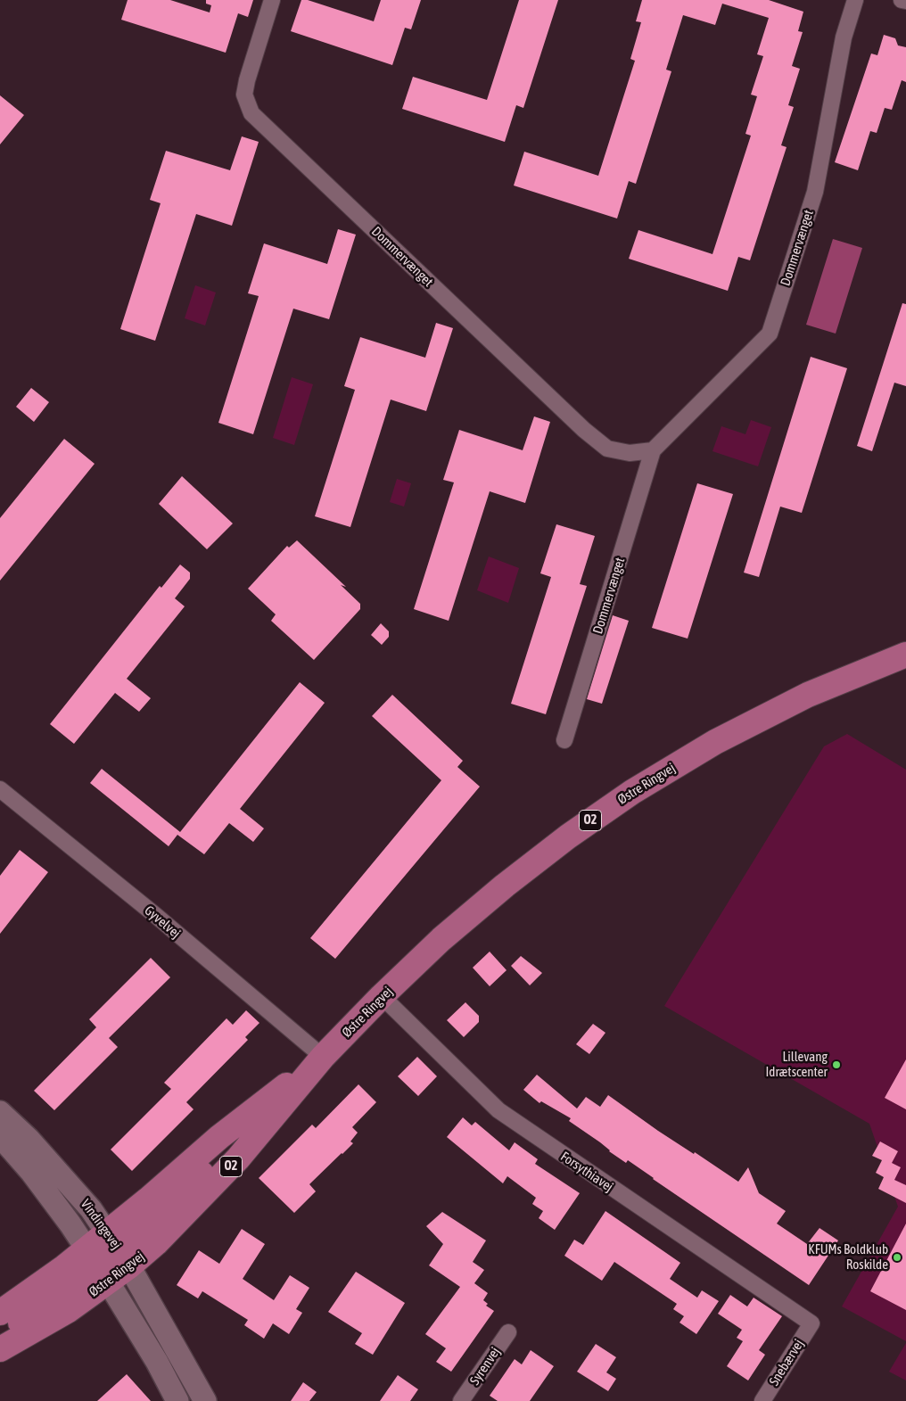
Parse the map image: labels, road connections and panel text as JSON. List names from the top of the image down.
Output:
{
  "streets": {
    "main road": ["Østre Ringvej", "O2"],
    "street": [
      "Dommervænget",
      "Gyvelvej",
      "Forsythiavej",
      "Vindingevej",
      "Snebærvej",
      "Syrenvej"
    ]
  },
  "crossings": [
    ["Østre Ringvej", "Gyvelvej"],
    ["Østre Ringvej", "Forsythiavej"],
    ["Østre Ringvej", "Vindingevej"],
    ["Forsythiavej", "Snebærvej"]
  ],
  "places": ["Lillevang Idrætscenter", "KFUMs Boldklub Roskilde"]
}
